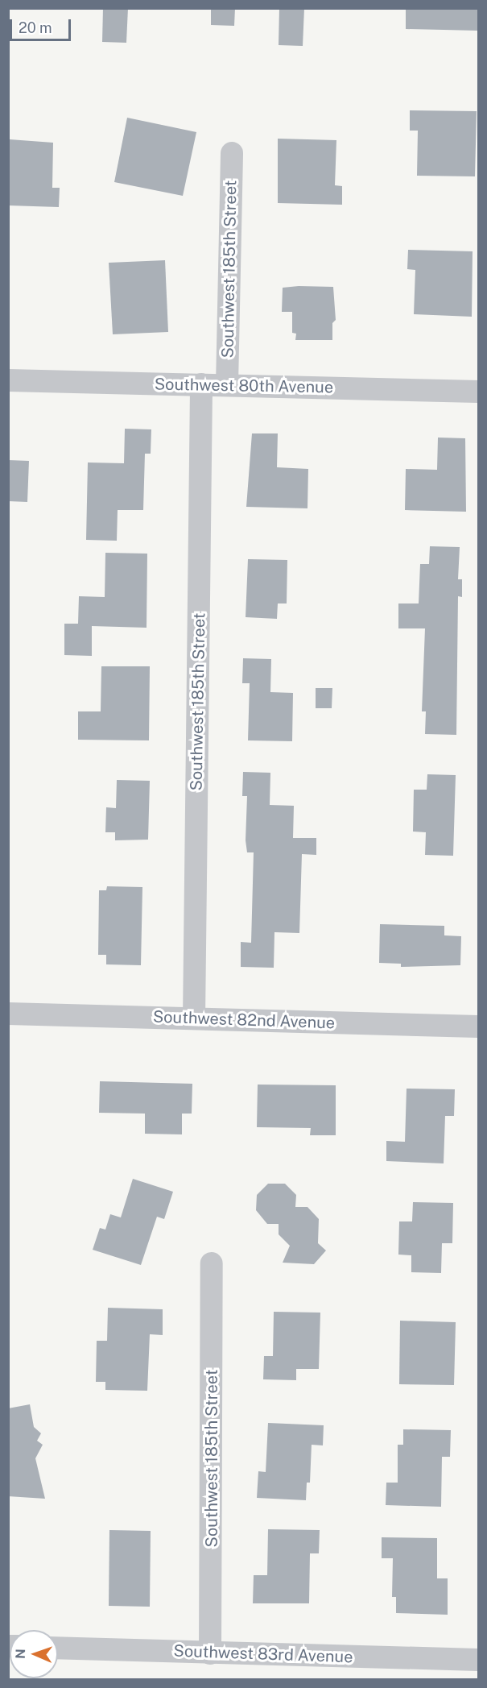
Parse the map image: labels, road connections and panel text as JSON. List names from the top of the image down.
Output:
{
  "streets": {
    "street": [
      "Southwest 185th Street",
      "Southwest 80th Avenue",
      "Southwest 82nd Avenue",
      "Southwest 83rd Avenue"
    ]
  },
  "crossings": [
    ["Southwest 185th Street", "Southwest 80th Avenue"],
    ["Southwest 185th Street", "Southwest 82nd Avenue"],
    ["Southwest 185th Street", "Southwest 83rd Avenue"]
  ],
  "scale_bar": "20 m",
  "north": "left"
}
